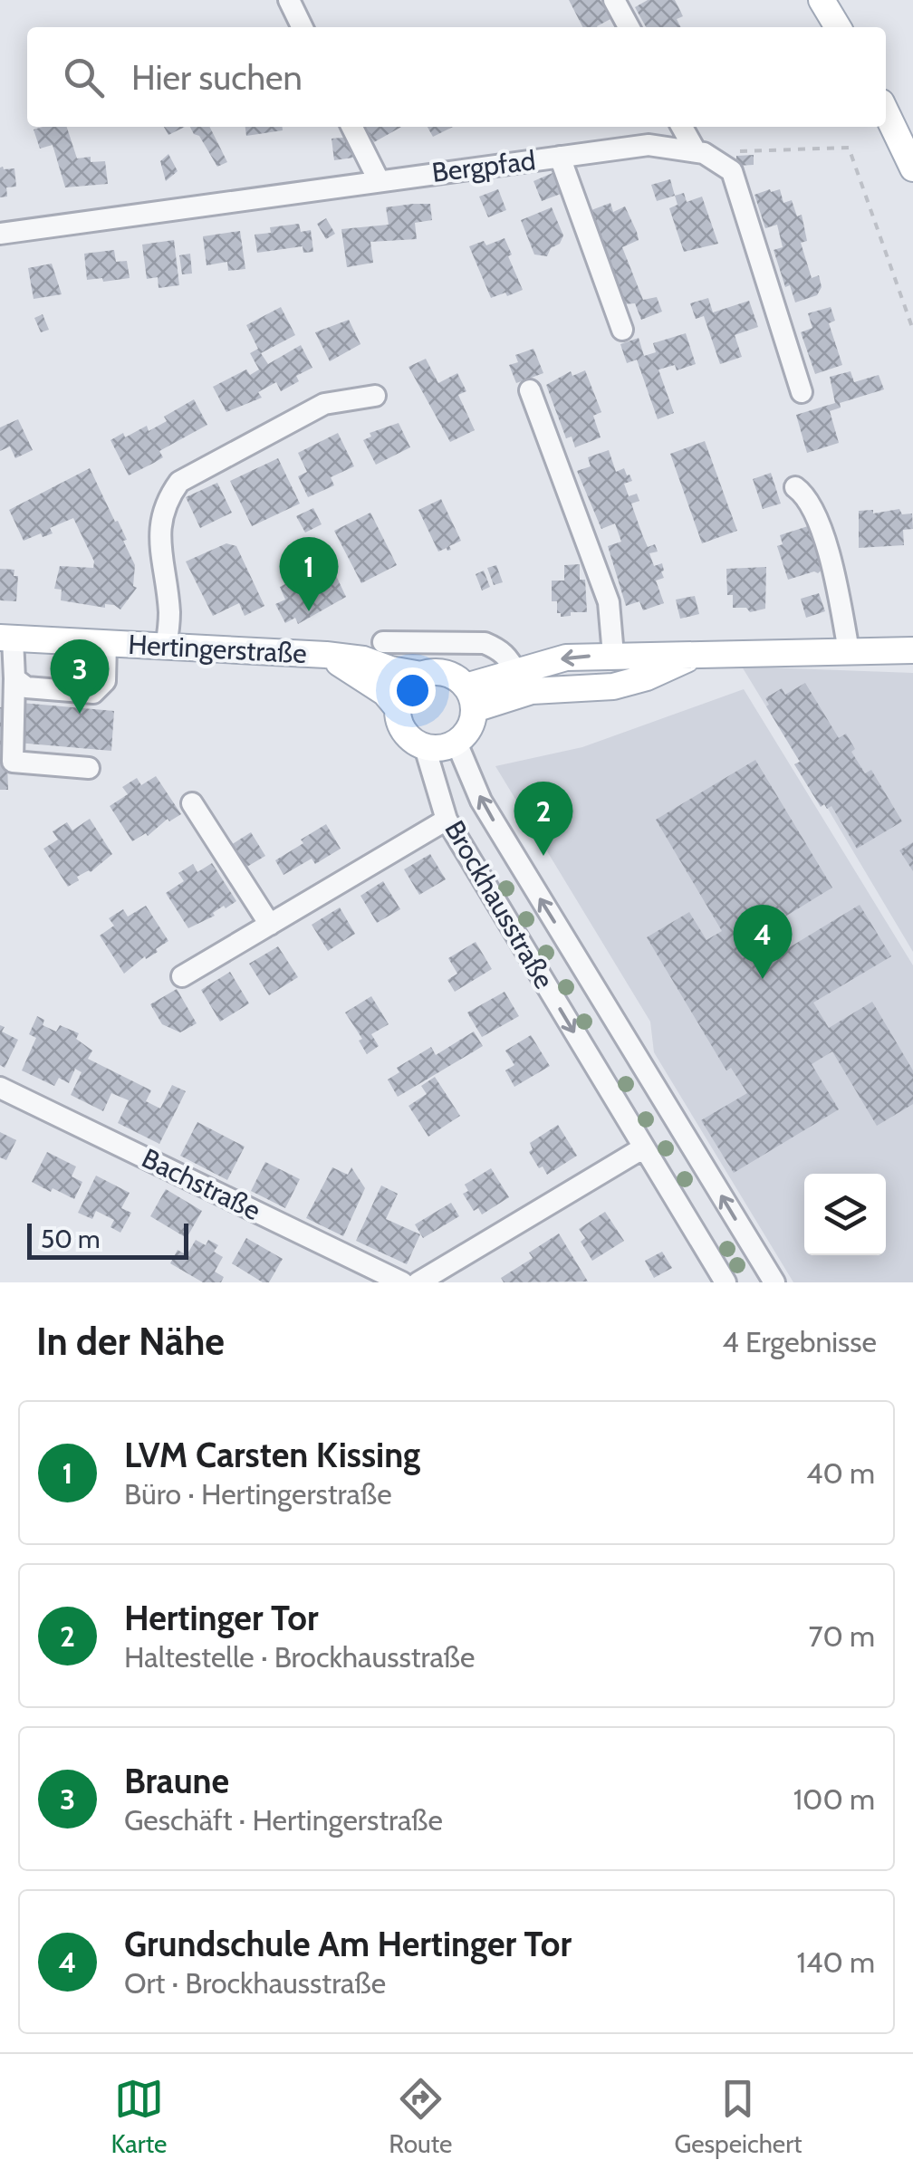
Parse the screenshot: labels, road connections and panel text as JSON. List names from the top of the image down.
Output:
{
  "streets": {
    "main road": ["Hertingerstraße"],
    "street": ["Bergpfad", "Brockhausstraße", "Bachstraße"]
  },
  "crossings": [
    ["Hertingerstraße", "Brockhausstraße"]
  ],
  "scale_bar": "50 m",
  "page": {
    "search": "Hier suchen",
    "pins": [
      "1",
      "3",
      "2",
      "4"
    ],
    "scale": "50 m",
    "heading": ["In der Nähe", "4 Ergebnisse"],
    "list": [
      {
        "mark": "1",
        "name": "LVM Carsten Kissing",
        "note": "Büro · Hertingerstraße",
        "value": "40 m"
      },
      {
        "mark": "2",
        "name": "Hertinger Tor",
        "note": "Haltestelle · Brockhausstraße",
        "value": "70 m"
      },
      {
        "mark": "3",
        "name": "Braune",
        "note": "Geschäft · Hertingerstraße",
        "value": "100 m"
      },
      {
        "mark": "4",
        "name": "Grundschule Am Hertinger Tor",
        "note": "Ort · Brockhausstraße",
        "value": "140 m"
      }
    ],
    "nav": ["Karte", "Route", "Gespeichert"]
  }
}
